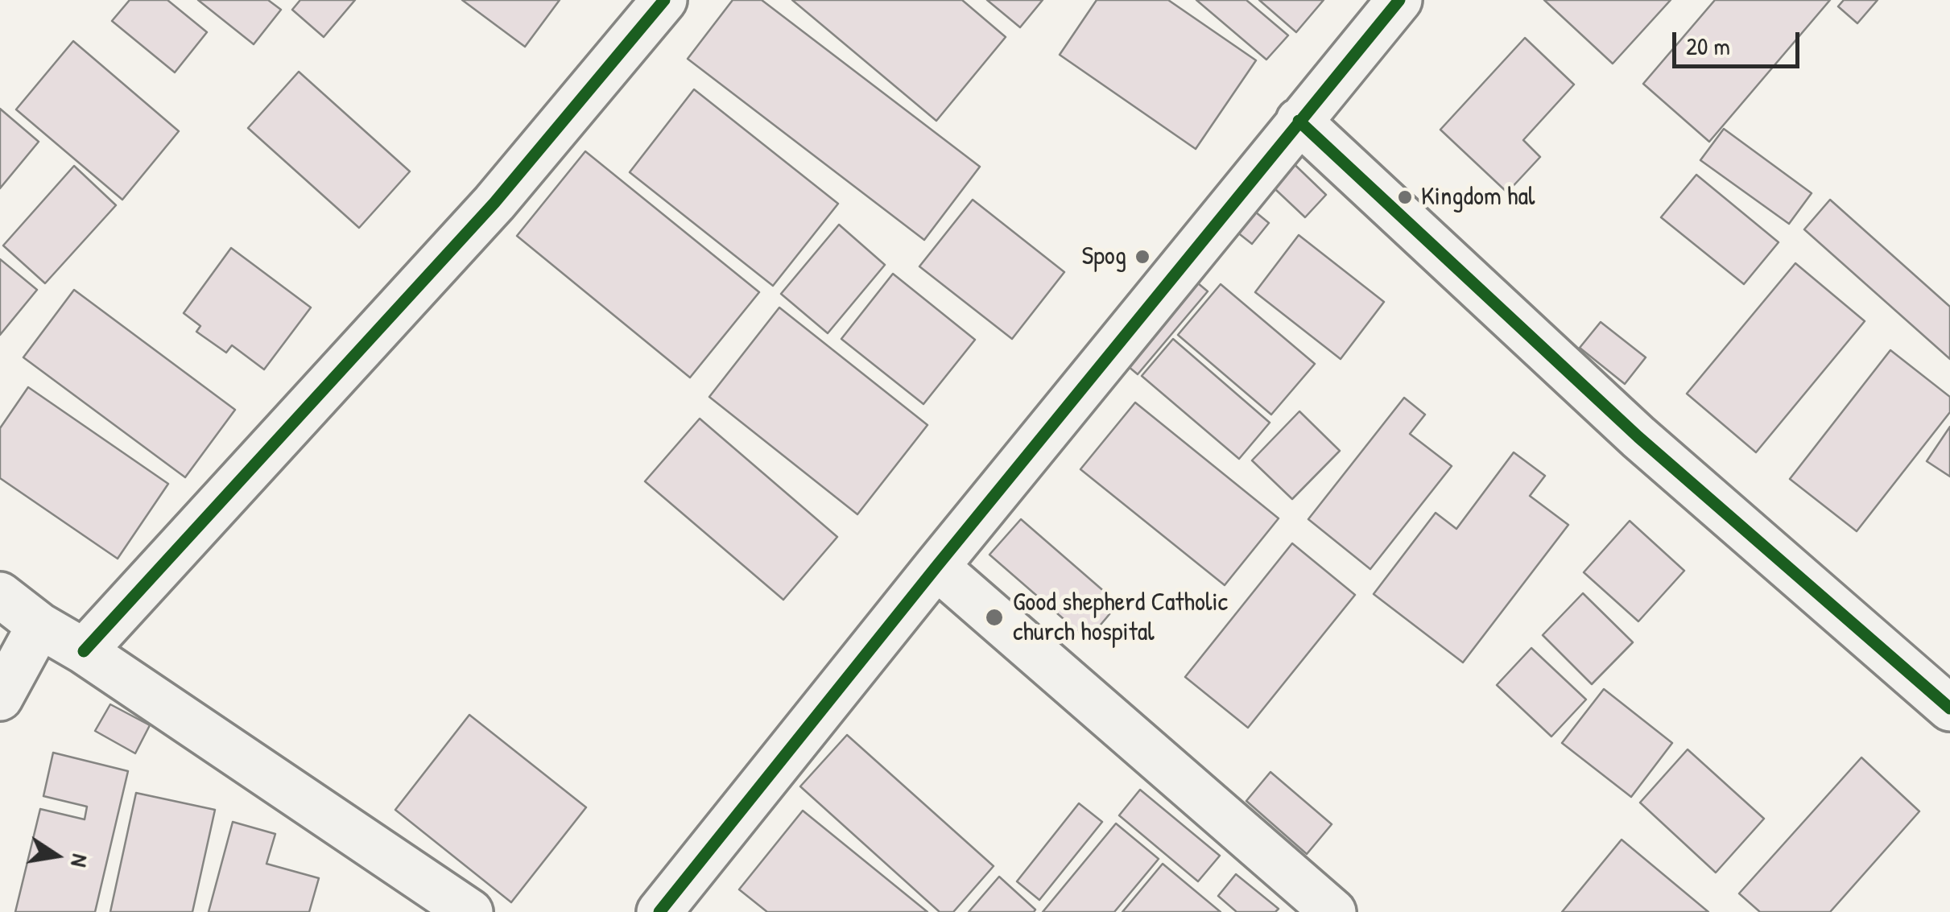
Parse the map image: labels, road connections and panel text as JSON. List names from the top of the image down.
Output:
{
  "places": ["Kingdom hal", "Spog", "Good shepherd Catholic church hospital"],
  "scale_bar": "20 m",
  "north": "right"
}
